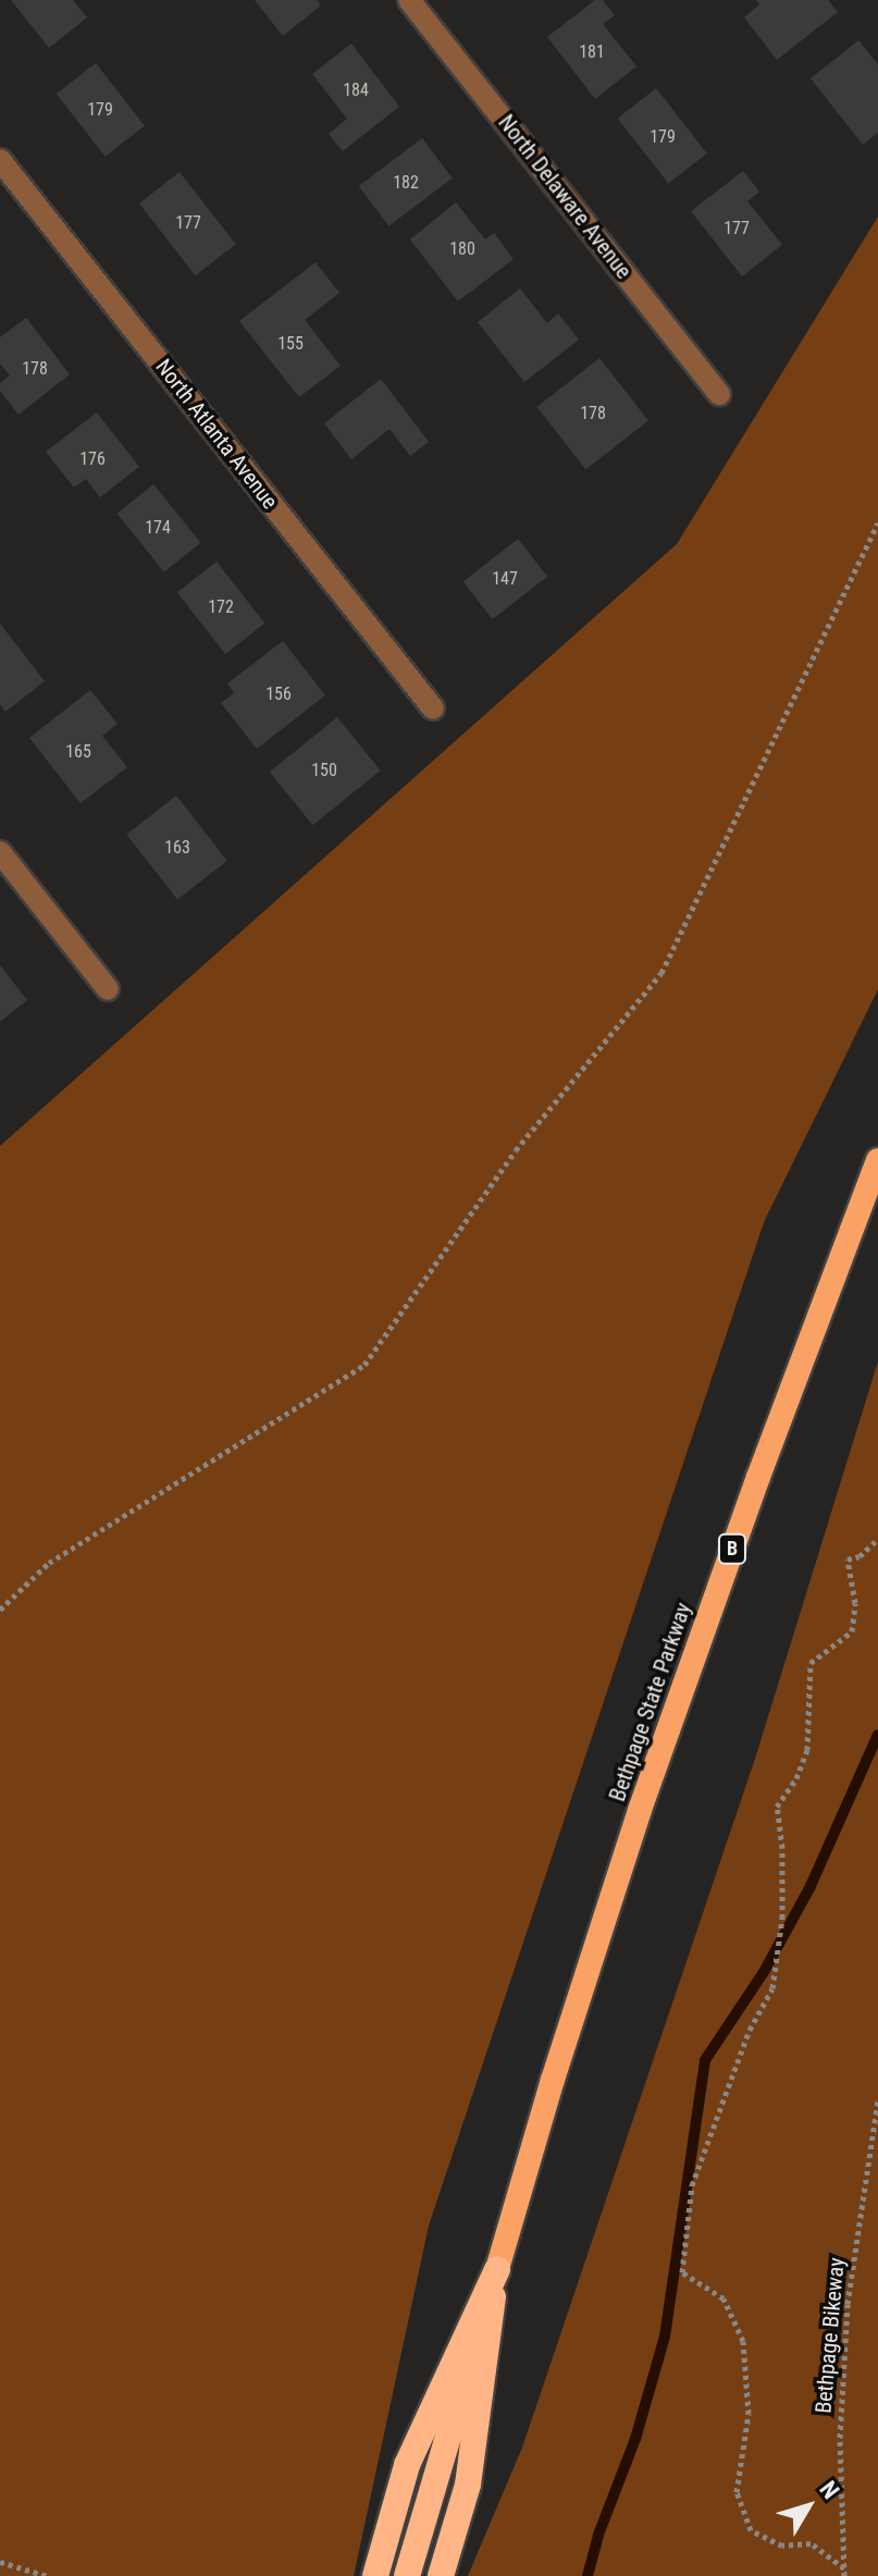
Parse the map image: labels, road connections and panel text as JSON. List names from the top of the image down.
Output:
{
  "streets": {
    "highway": ["B", "Bethpage State Parkway"],
    "street": ["North Delaware Avenue", "North Atlanta Avenue"],
    "path": ["Bethpage Bikeway"]
  },
  "house_numbers": [
    "181",
    "184",
    "179",
    "179",
    "182",
    "177",
    "177",
    "180",
    "155",
    "178",
    "178",
    "176",
    "174",
    "147",
    "172",
    "156",
    "165",
    "150",
    "163"
  ],
  "north": "top right"
}
